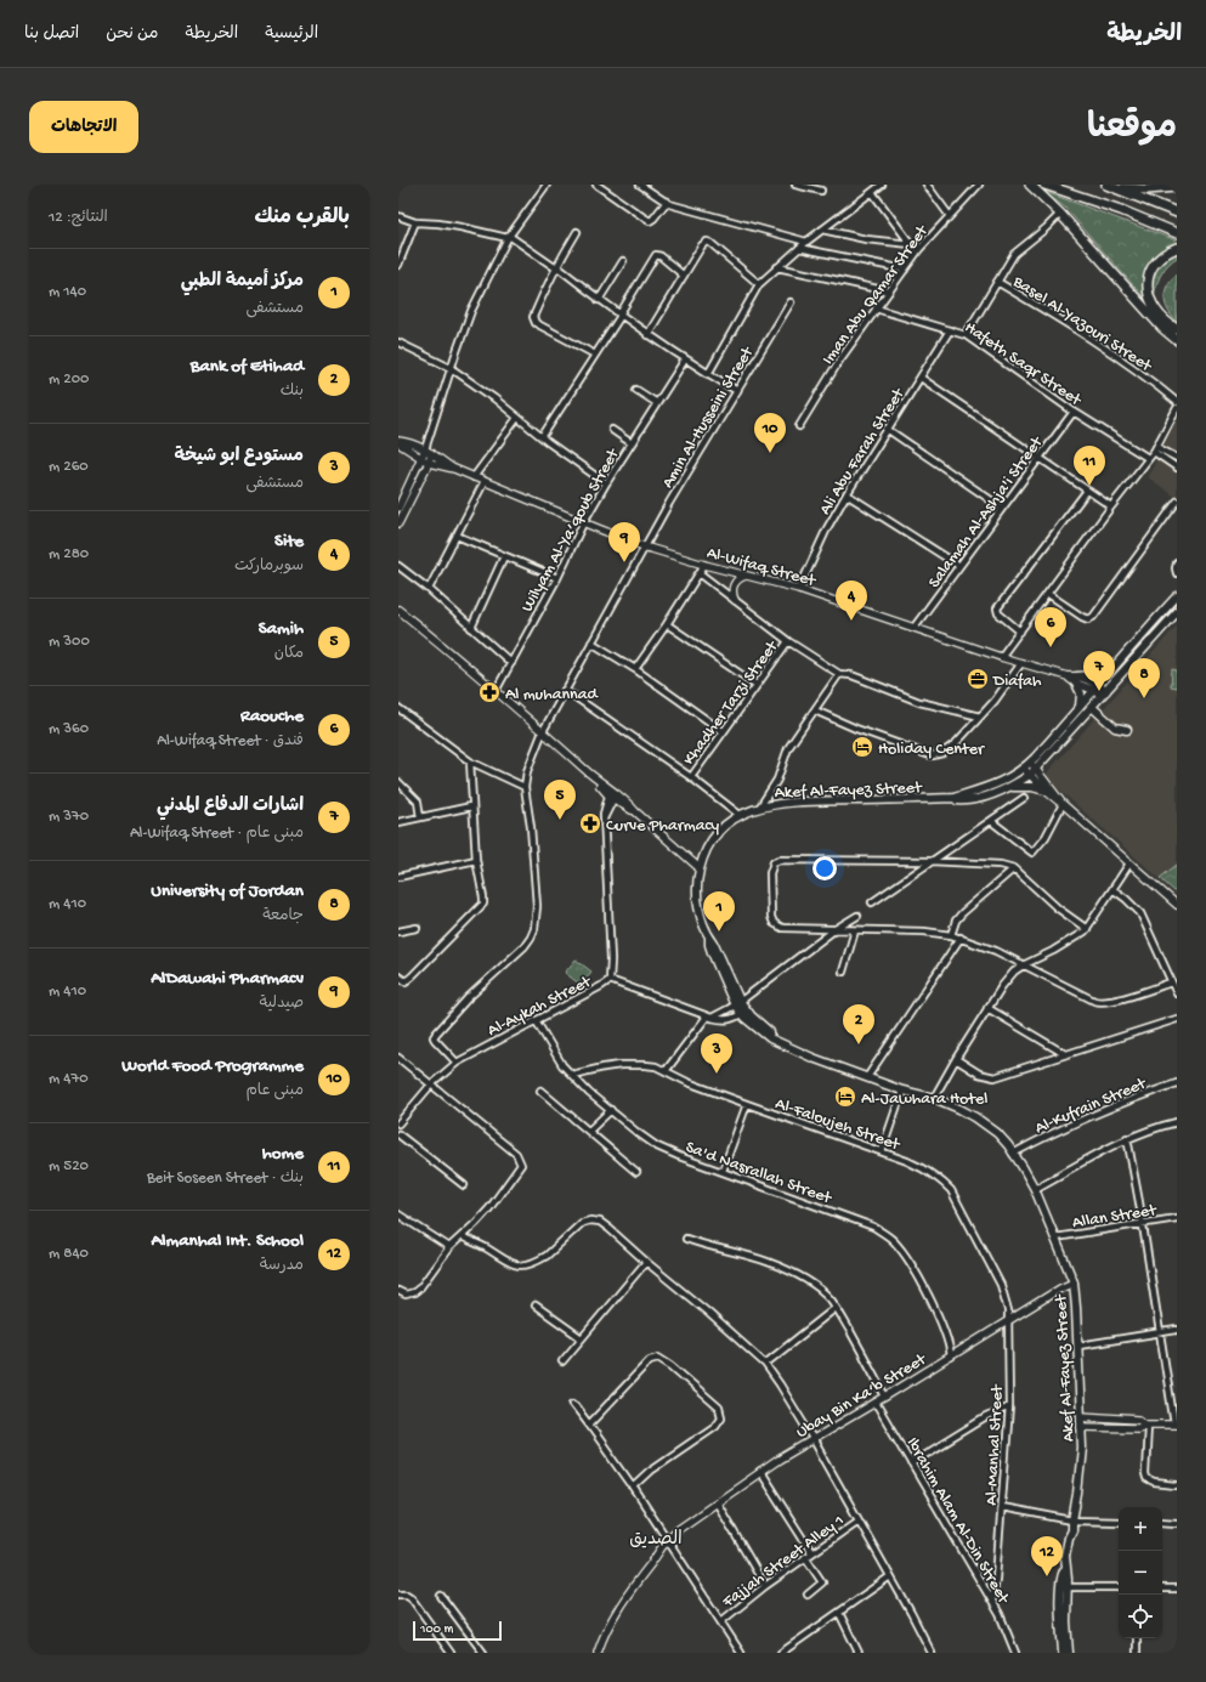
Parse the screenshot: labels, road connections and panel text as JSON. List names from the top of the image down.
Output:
{
  "streets": {
    "main road": ["Akef Al-Fayez Street"],
    "street": [
      "Iman Abu Qamar Street",
      "Basel Al-Yazouri Street",
      "Hafeth Saqr Street",
      "Amin Al-Husseini Street",
      "Ali Abu Farah Street",
      "Salamah Al-Ashja'i Street",
      "Wilyam Al-Ya’qoub Street",
      "Al-Wifaq Street",
      "Khadher Tarzi Street",
      "Al-Aykah Street",
      "Al-Kufrain Street",
      "Al-Faloujeh Street",
      "Sa'd Nasrallah Street",
      "Allan Street",
      "Ubay Bin Ka‘b Street",
      "Al-Manhal Street",
      "Ibrahim Alam Al-Din Street",
      "Fajjah Street Alley 1"
    ]
  },
  "crossings": [
    ["Iman Abu Qamar Street", "Hafeth Saqr Street"],
    ["Hafeth Saqr Street", "Ali Abu Farah Street"],
    ["Hafeth Saqr Street", "Salamah Al-Ashja'i Street"],
    ["Amin Al-Husseini Street", "Al-Wifaq Street"],
    ["Ali Abu Farah Street", "Al-Wifaq Street"],
    ["Salamah Al-Ashja'i Street", "Al-Wifaq Street"],
    ["Wilyam Al-Ya’qoub Street", "Al-Wifaq Street"],
    ["Al-Wifaq Street", "Akef Al-Fayez Street"],
    ["Akef Al-Fayez Street", "Al-Aykah Street"],
    ["Akef Al-Fayez Street", "Al-Kufrain Street"],
    ["Akef Al-Fayez Street", "Allan Street"],
    ["Akef Al-Fayez Street", "Ubay Bin Ka‘b Street"],
    ["Al-Aykah Street", "Sa'd Nasrallah Street"],
    ["Al-Faloujeh Street", "Sa'd Nasrallah Street"],
    ["Al-Faloujeh Street", "Ubay Bin Ka‘b Street"],
    ["Al-Faloujeh Street", "Al-Manhal Street"],
    ["Sa'd Nasrallah Street", "Ubay Bin Ka‘b Street"],
    ["Ubay Bin Ka‘b Street", "Al-Manhal Street"],
    ["Ubay Bin Ka‘b Street", "Ibrahim Alam Al-Din Street"],
    ["Al-Manhal Street", "Ibrahim Alam Al-Din Street"]
  ],
  "districts": ["الصديق"],
  "places": {
    "office": ["Diafah"],
    "pharmacy": ["Al muhannad", "Curve Pharmacy"],
    "hotel": ["Holiday Center", "Al-Jawhara Hotel"]
  },
  "scale_bar": "100 m",
  "page": {
    "header": "الخريطة",
    "nav": [
      "الرئيسية",
      "الخريطة",
      "من نحن",
      "اتصل بنا"
    ],
    "title": "موقعنا",
    "buttons": "الاتجاهات",
    "heading": ["بالقرب منك", "النتائج: 12"],
    "list": [
      {
        "mark": "1",
        "name": "مركز أميمة الطبي",
        "note": "مستشفى",
        "value": "140 m"
      },
      {
        "mark": "2",
        "name": "Bank of Etihad",
        "note": "بنك",
        "value": "200 m"
      },
      {
        "mark": "3",
        "name": "مستودع ابو شيخة",
        "note": "مستشفى",
        "value": "260 m"
      },
      {
        "mark": "4",
        "name": "Site",
        "note": "سوبرماركت",
        "value": "280 m"
      },
      {
        "mark": "5",
        "name": "Samih",
        "note": "مكان",
        "value": "300 m"
      },
      {
        "mark": "6",
        "name": "Raouche",
        "note": "فندق · Al-Wifaq Street",
        "value": "360 m"
      },
      {
        "mark": "7",
        "name": "اشارات الدفاع المدني",
        "note": "مبنى عام · Al-Wifaq Street",
        "value": "370 m"
      },
      {
        "mark": "8",
        "name": "University of Jordan",
        "note": "جامعة",
        "value": "410 m"
      },
      {
        "mark": "9",
        "name": "AlDawahi Pharmacv",
        "note": "صيدلية",
        "value": "410 m"
      },
      {
        "mark": "10",
        "name": "World Food Programme",
        "note": "مبنى عام",
        "value": "470 m"
      },
      {
        "mark": "11",
        "name": "home",
        "note": "بنك · Beit Soseen Street",
        "value": "520 m"
      },
      {
        "mark": "12",
        "name": "Almanhal Int. School",
        "note": "مدرسة",
        "value": "840 m"
      }
    ],
    "pins": [
      "10",
      "11",
      "9",
      "4",
      "6",
      "7",
      "8",
      "5",
      "1",
      "2",
      "3",
      "12"
    ],
    "map_buttons": ["+", "−"],
    "scale": "100 m"
  }
}
